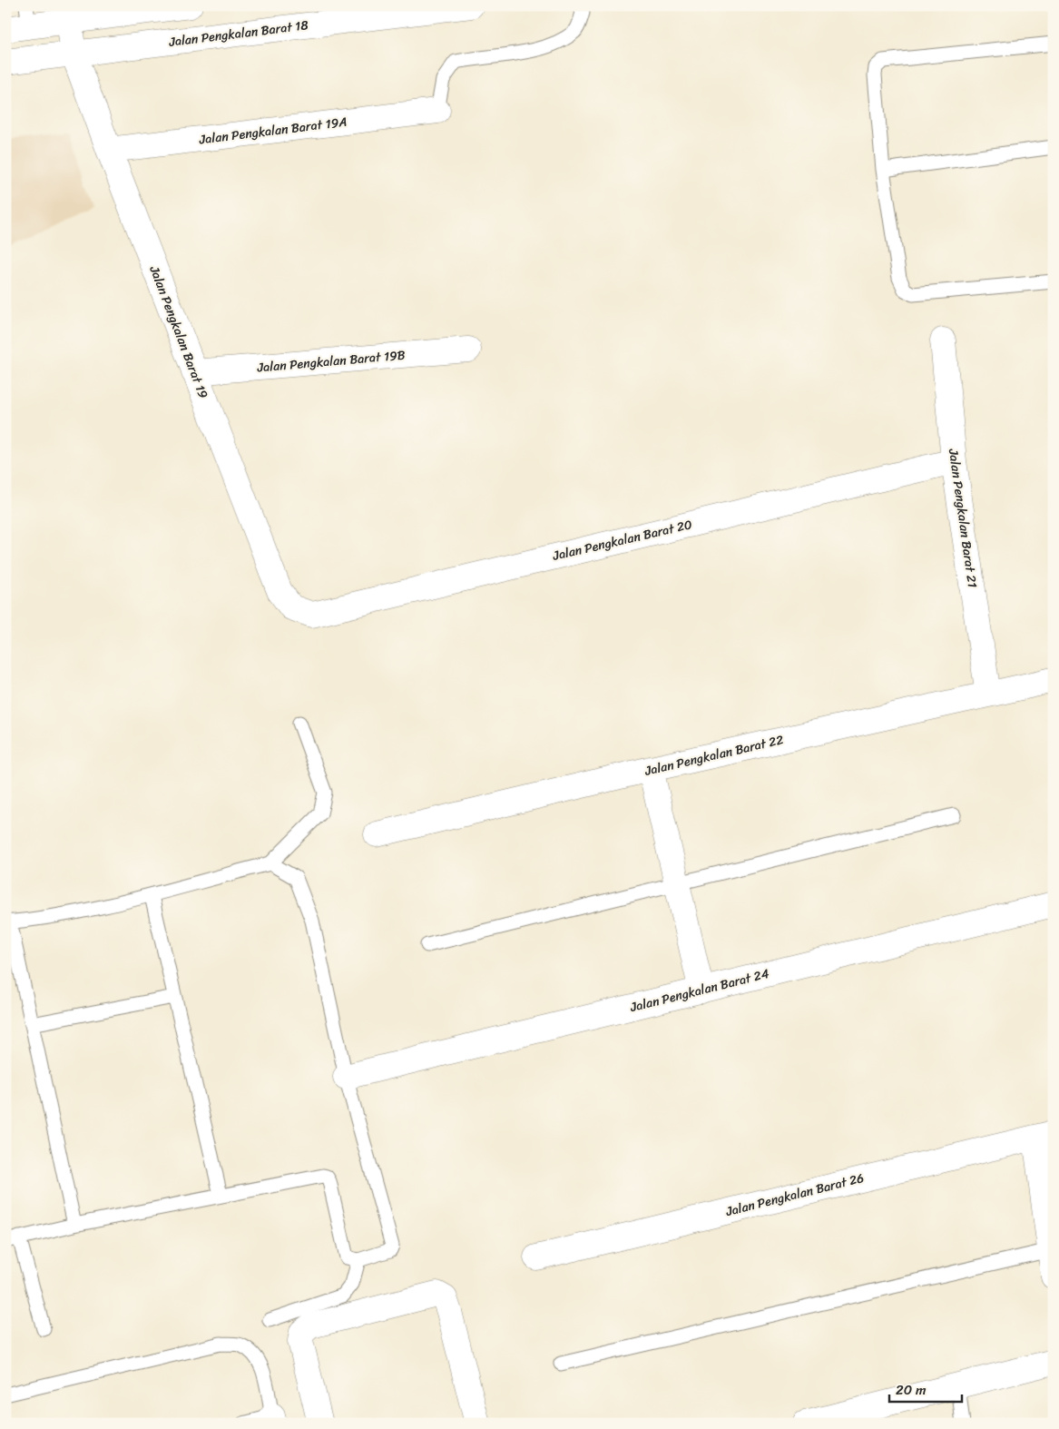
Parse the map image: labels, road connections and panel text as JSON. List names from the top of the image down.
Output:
{
  "streets": {
    "street": [
      "Jalan Pengkalan Barat 18",
      "Jalan Pengkalan Barat 19A",
      "Jalan Pengkalan Barat 19",
      "Jalan Pengkalan Barat 19B",
      "Jalan Pengkalan Barat 21",
      "Jalan Pengkalan Barat 20",
      "Jalan Pengkalan Barat 22",
      "Jalan Pengkalan Barat 24",
      "Jalan Pengkalan Barat 26"
    ]
  },
  "crossings": [
    ["Jalan Pengkalan Barat 18", "Jalan Pengkalan Barat 19"],
    ["Jalan Pengkalan Barat 19A", "Jalan Pengkalan Barat 19"],
    ["Jalan Pengkalan Barat 19", "Jalan Pengkalan Barat 19B"],
    ["Jalan Pengkalan Barat 19", "Jalan Pengkalan Barat 20"],
    ["Jalan Pengkalan Barat 21", "Jalan Pengkalan Barat 20"],
    ["Jalan Pengkalan Barat 21", "Jalan Pengkalan Barat 22"]
  ],
  "scale_bar": "20 m"
}
